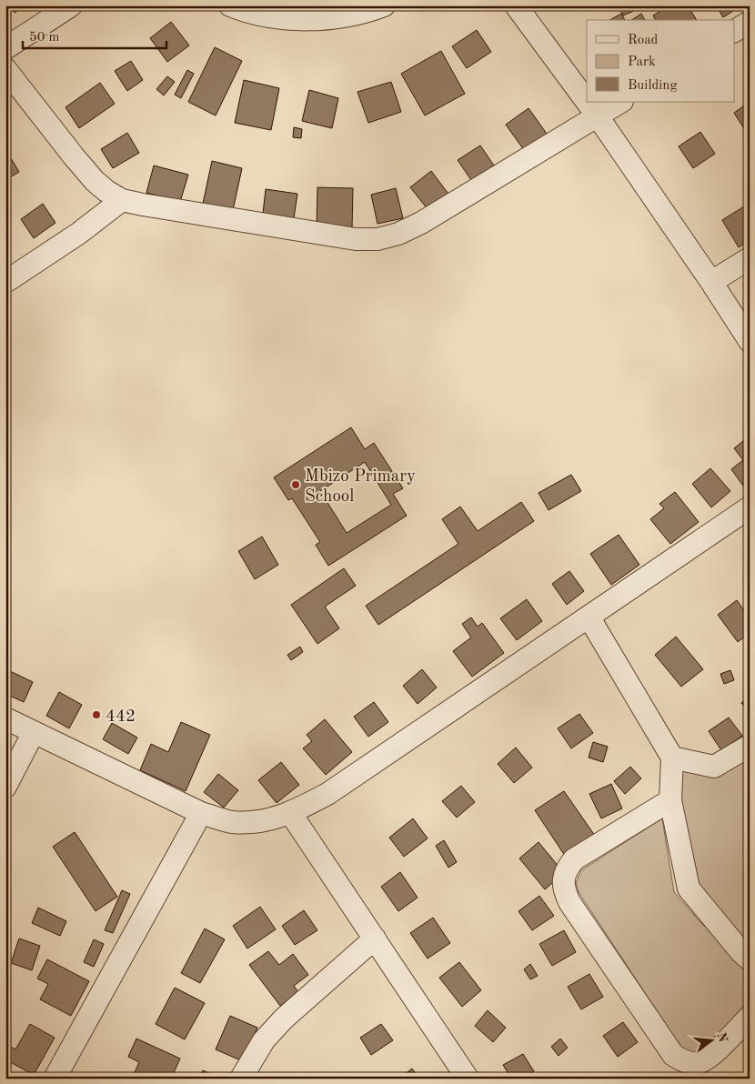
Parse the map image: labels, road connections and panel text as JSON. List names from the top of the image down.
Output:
{
  "places": ["Mbizo Primary School", "442"],
  "legend": ["Road", "Park", "Building"],
  "scale_bar": "50 m",
  "north": "right"
}
